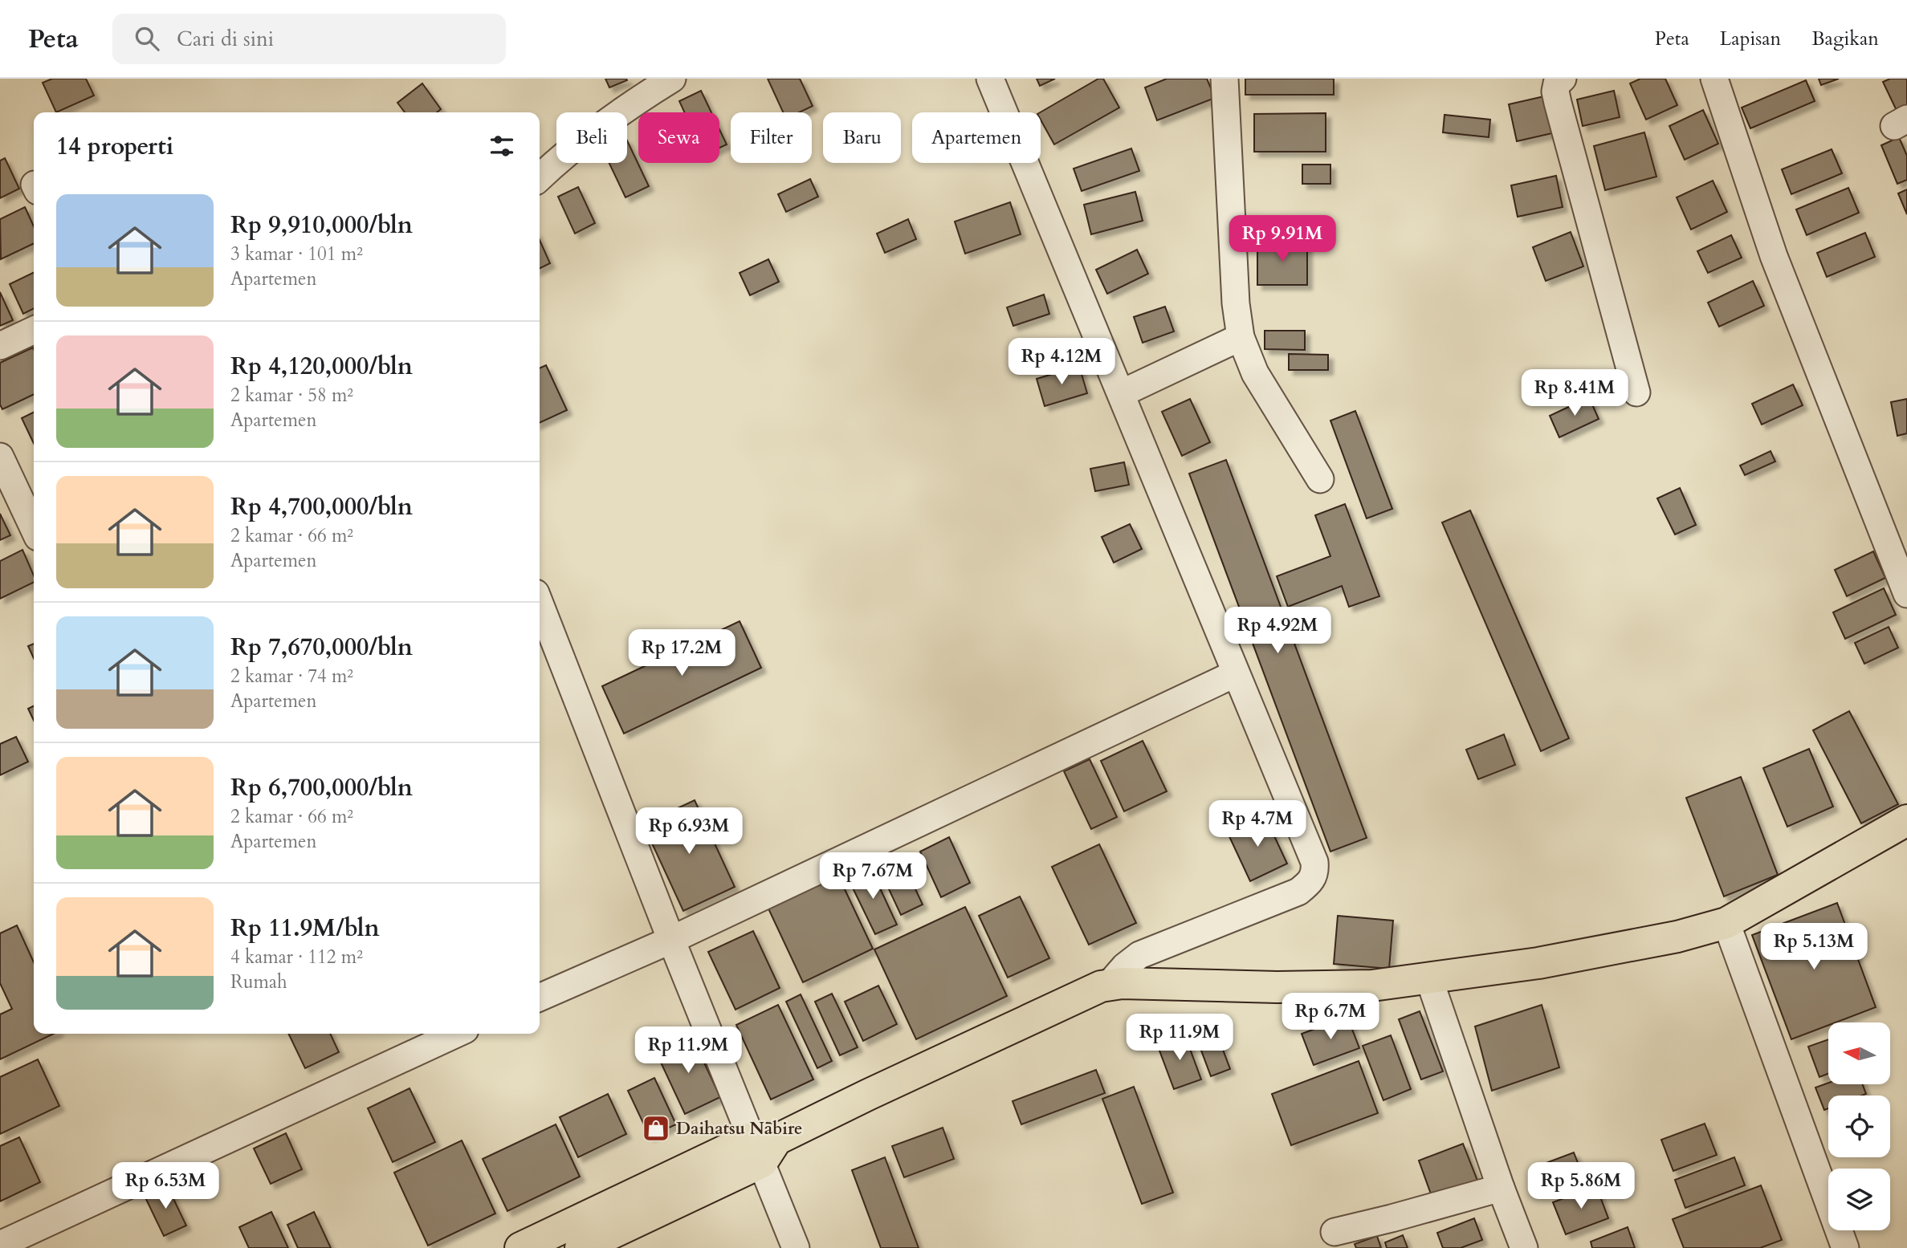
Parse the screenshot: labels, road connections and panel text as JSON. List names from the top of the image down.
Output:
{
  "places": {
    "shop": ["Daihatsu Nabire"]
  },
  "north": "left",
  "page": {
    "header": "Peta",
    "search": "Cari di sini",
    "nav": ["Peta", "Lapisan", "Bagikan"],
    "chip": [
      "Beli",
      "Sewa",
      "Filter",
      "Baru",
      "Apartemen"
    ],
    "heading": "14 properti",
    "list": [
      {
        "name": "Rp 9,910,000/bln",
        "note": "3 kamar · 101 m² · Apartemen"
      },
      {
        "name": "Rp 4,120,000/bln",
        "note": "2 kamar · 58 m² · Apartemen"
      },
      {
        "name": "Rp 4,700,000/bln",
        "note": "2 kamar · 66 m² · Apartemen"
      },
      {
        "name": "Rp 7,670,000/bln",
        "note": "2 kamar · 74 m² · Apartemen"
      },
      {
        "name": "Rp 6,700,000/bln",
        "note": "2 kamar · 66 m² · Apartemen"
      },
      {
        "name": "Rp 11.9M/bln",
        "note": "4 kamar · 112 m² · Rumah"
      }
    ],
    "price": [
      "Rp 9.91M",
      "Rp 4.12M",
      "Rp 8.41M",
      "Rp 4.92M",
      "Rp 17.2M",
      "Rp 4.7M",
      "Rp 6.93M",
      "Rp 7.67M",
      "Rp 5.13M",
      "Rp 6.7M",
      "Rp 11.9M",
      "Rp 11.9M",
      "Rp 6.53M",
      "Rp 5.86M"
    ]
  }
}
